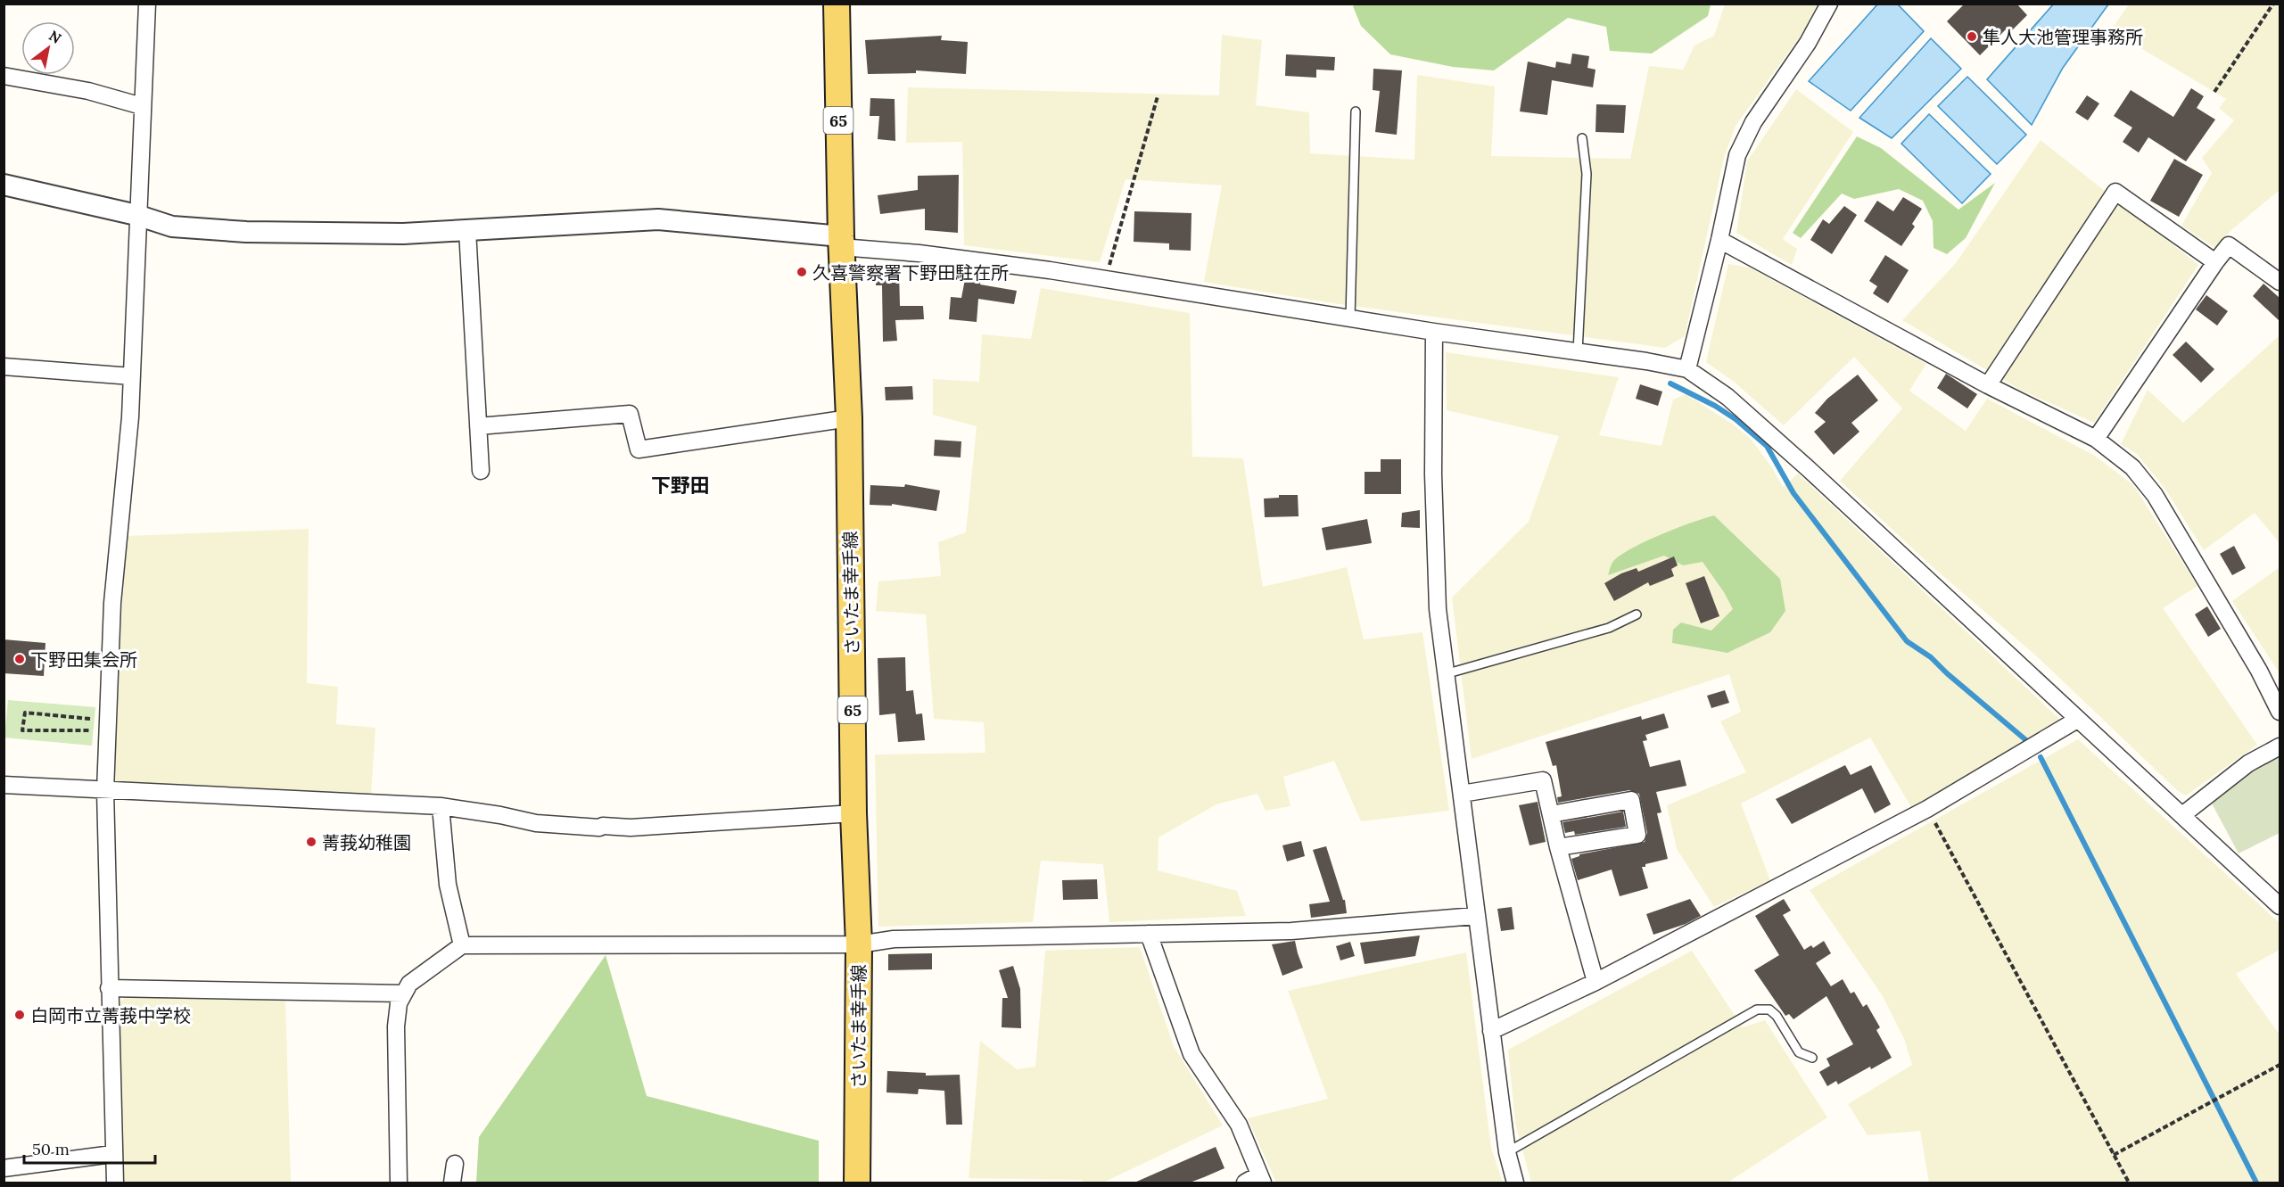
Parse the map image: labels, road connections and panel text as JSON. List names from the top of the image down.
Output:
{
  "streets": {
    "main road": ["65", "さいたま幸手線"]
  },
  "districts": ["下野田"],
  "places": [
    "隼人大池管理事務所",
    "久喜警察署下野田駐在所",
    "下野田集会所",
    "菁莪幼稚園",
    "白岡市立菁莪中学校"
  ],
  "scale_bar": "50 m",
  "north": "top right"
}
